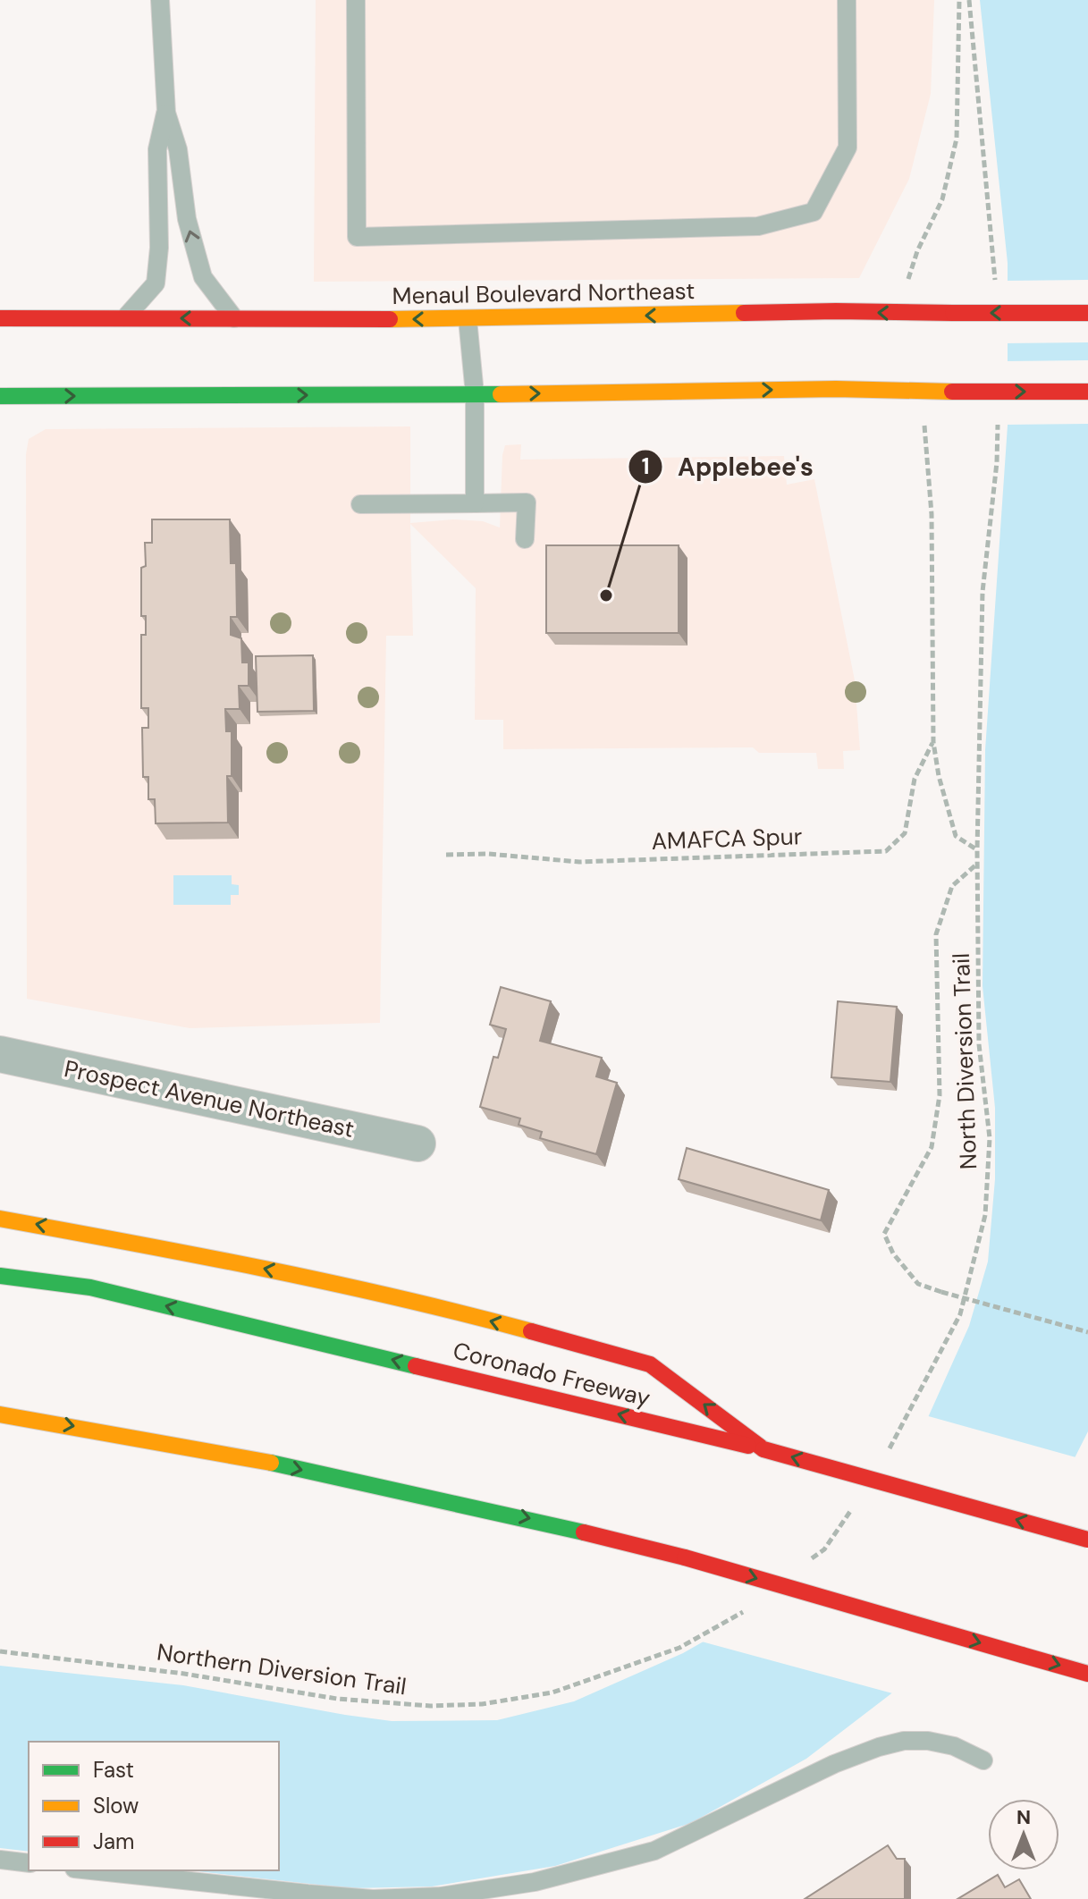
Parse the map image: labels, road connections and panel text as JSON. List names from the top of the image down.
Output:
{
  "streets": {
    "main road": ["Menaul Boulevard Northeast", "Coronado Freeway"],
    "street": ["Prospect Avenue Northeast"],
    "path": ["AMAFCA Spur", "North Diversion Trail", "Northern Diversion Trail"]
  },
  "places": ["Applebee's"],
  "legend": ["Fast", "Slow", "Jam"],
  "north": "top"
}
